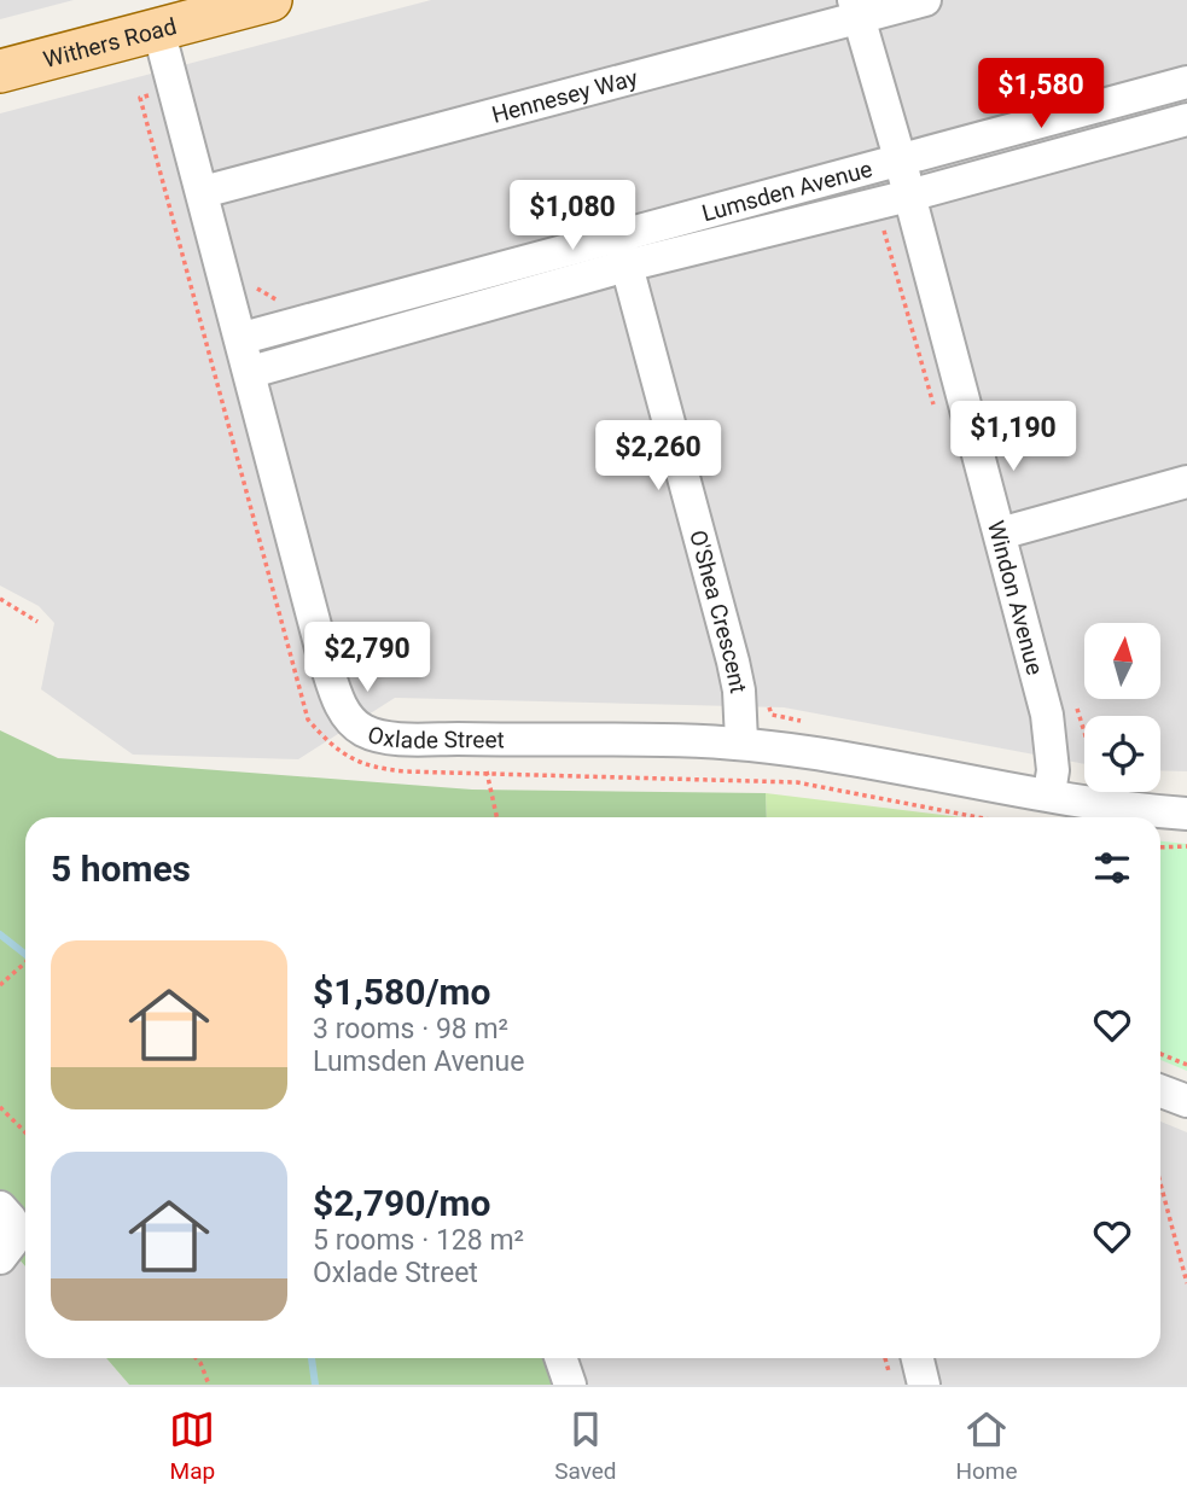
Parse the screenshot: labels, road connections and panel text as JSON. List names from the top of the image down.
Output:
{
  "streets": {
    "main road": ["Withers Road"],
    "street": [
      "Hennesey Way",
      "Lumsden Avenue",
      "Windon Avenue",
      "O'Shea Crescent",
      "Oxlade Street"
    ]
  },
  "crossings": [
    ["Withers Road", "Oxlade Street"],
    ["Hennesey Way", "Windon Avenue"],
    ["Hennesey Way", "Oxlade Street"],
    ["Lumsden Avenue", "Windon Avenue"],
    ["Lumsden Avenue", "O'Shea Crescent"],
    ["Lumsden Avenue", "Oxlade Street"],
    ["Windon Avenue", "Oxlade Street"],
    ["O'Shea Crescent", "Oxlade Street"]
  ],
  "north": "top",
  "page": {
    "price": [
      "$1,580",
      "$1,080",
      "$1,190",
      "$2,260",
      "$2,790"
    ],
    "heading": "5 homes",
    "list": [
      {
        "name": "$1,580/mo",
        "note": "3 rooms · 98 m² · Lumsden Avenue"
      },
      {
        "name": "$2,790/mo",
        "note": "5 rooms · 128 m² · Oxlade Street"
      }
    ],
    "tabs": ["Map", "Saved", "Home"]
  }
}
